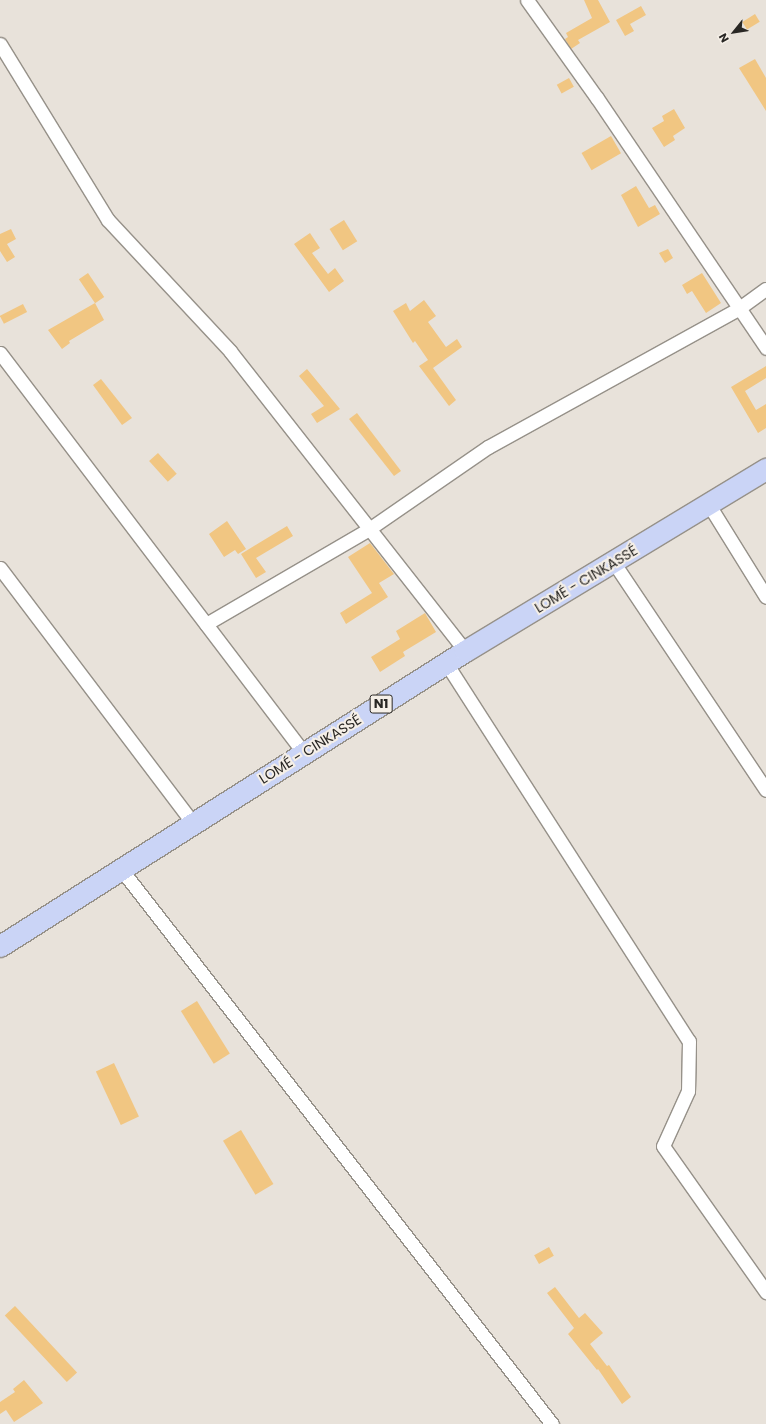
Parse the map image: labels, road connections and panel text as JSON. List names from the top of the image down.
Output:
{
  "streets": {
    "highway": ["LOMÉ - CINKASSÉ", "N1"]
  },
  "north": "bottom left"
}
